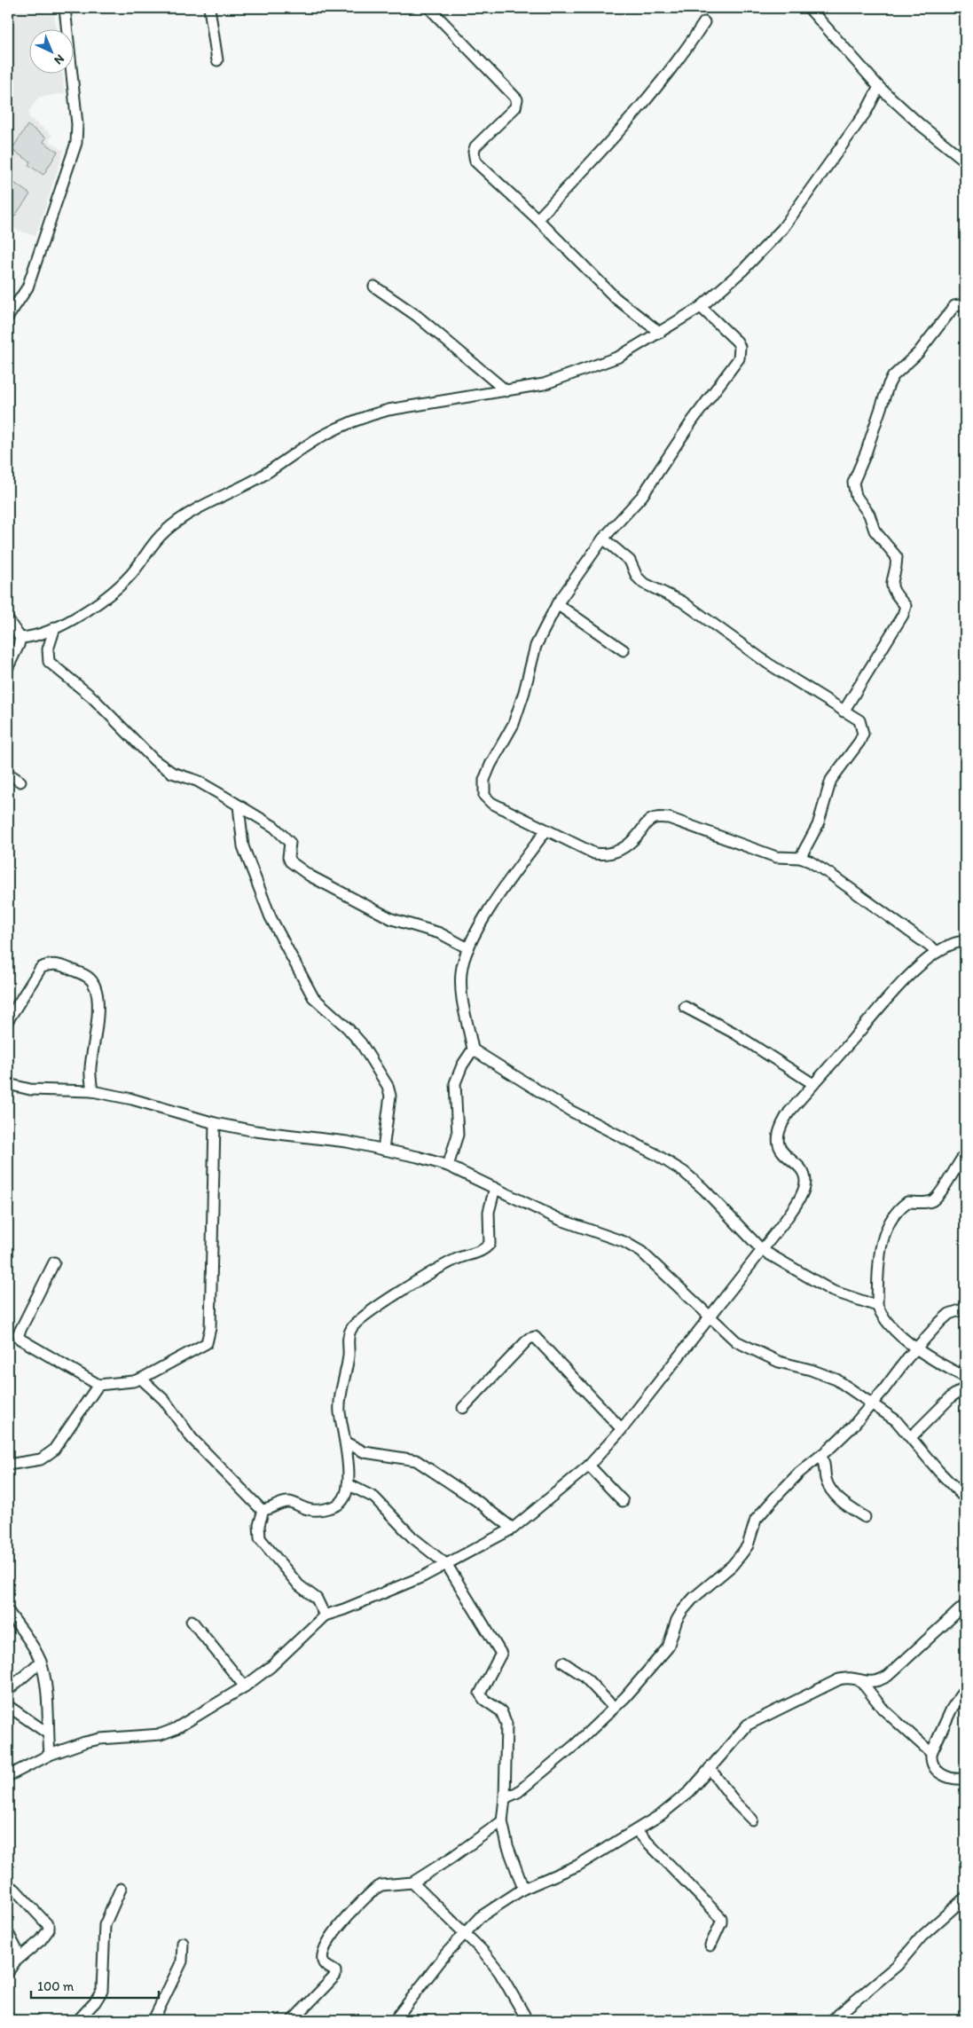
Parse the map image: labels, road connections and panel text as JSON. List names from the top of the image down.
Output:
{
  "scale_bar": "100 m",
  "north": "bottom right"
}
